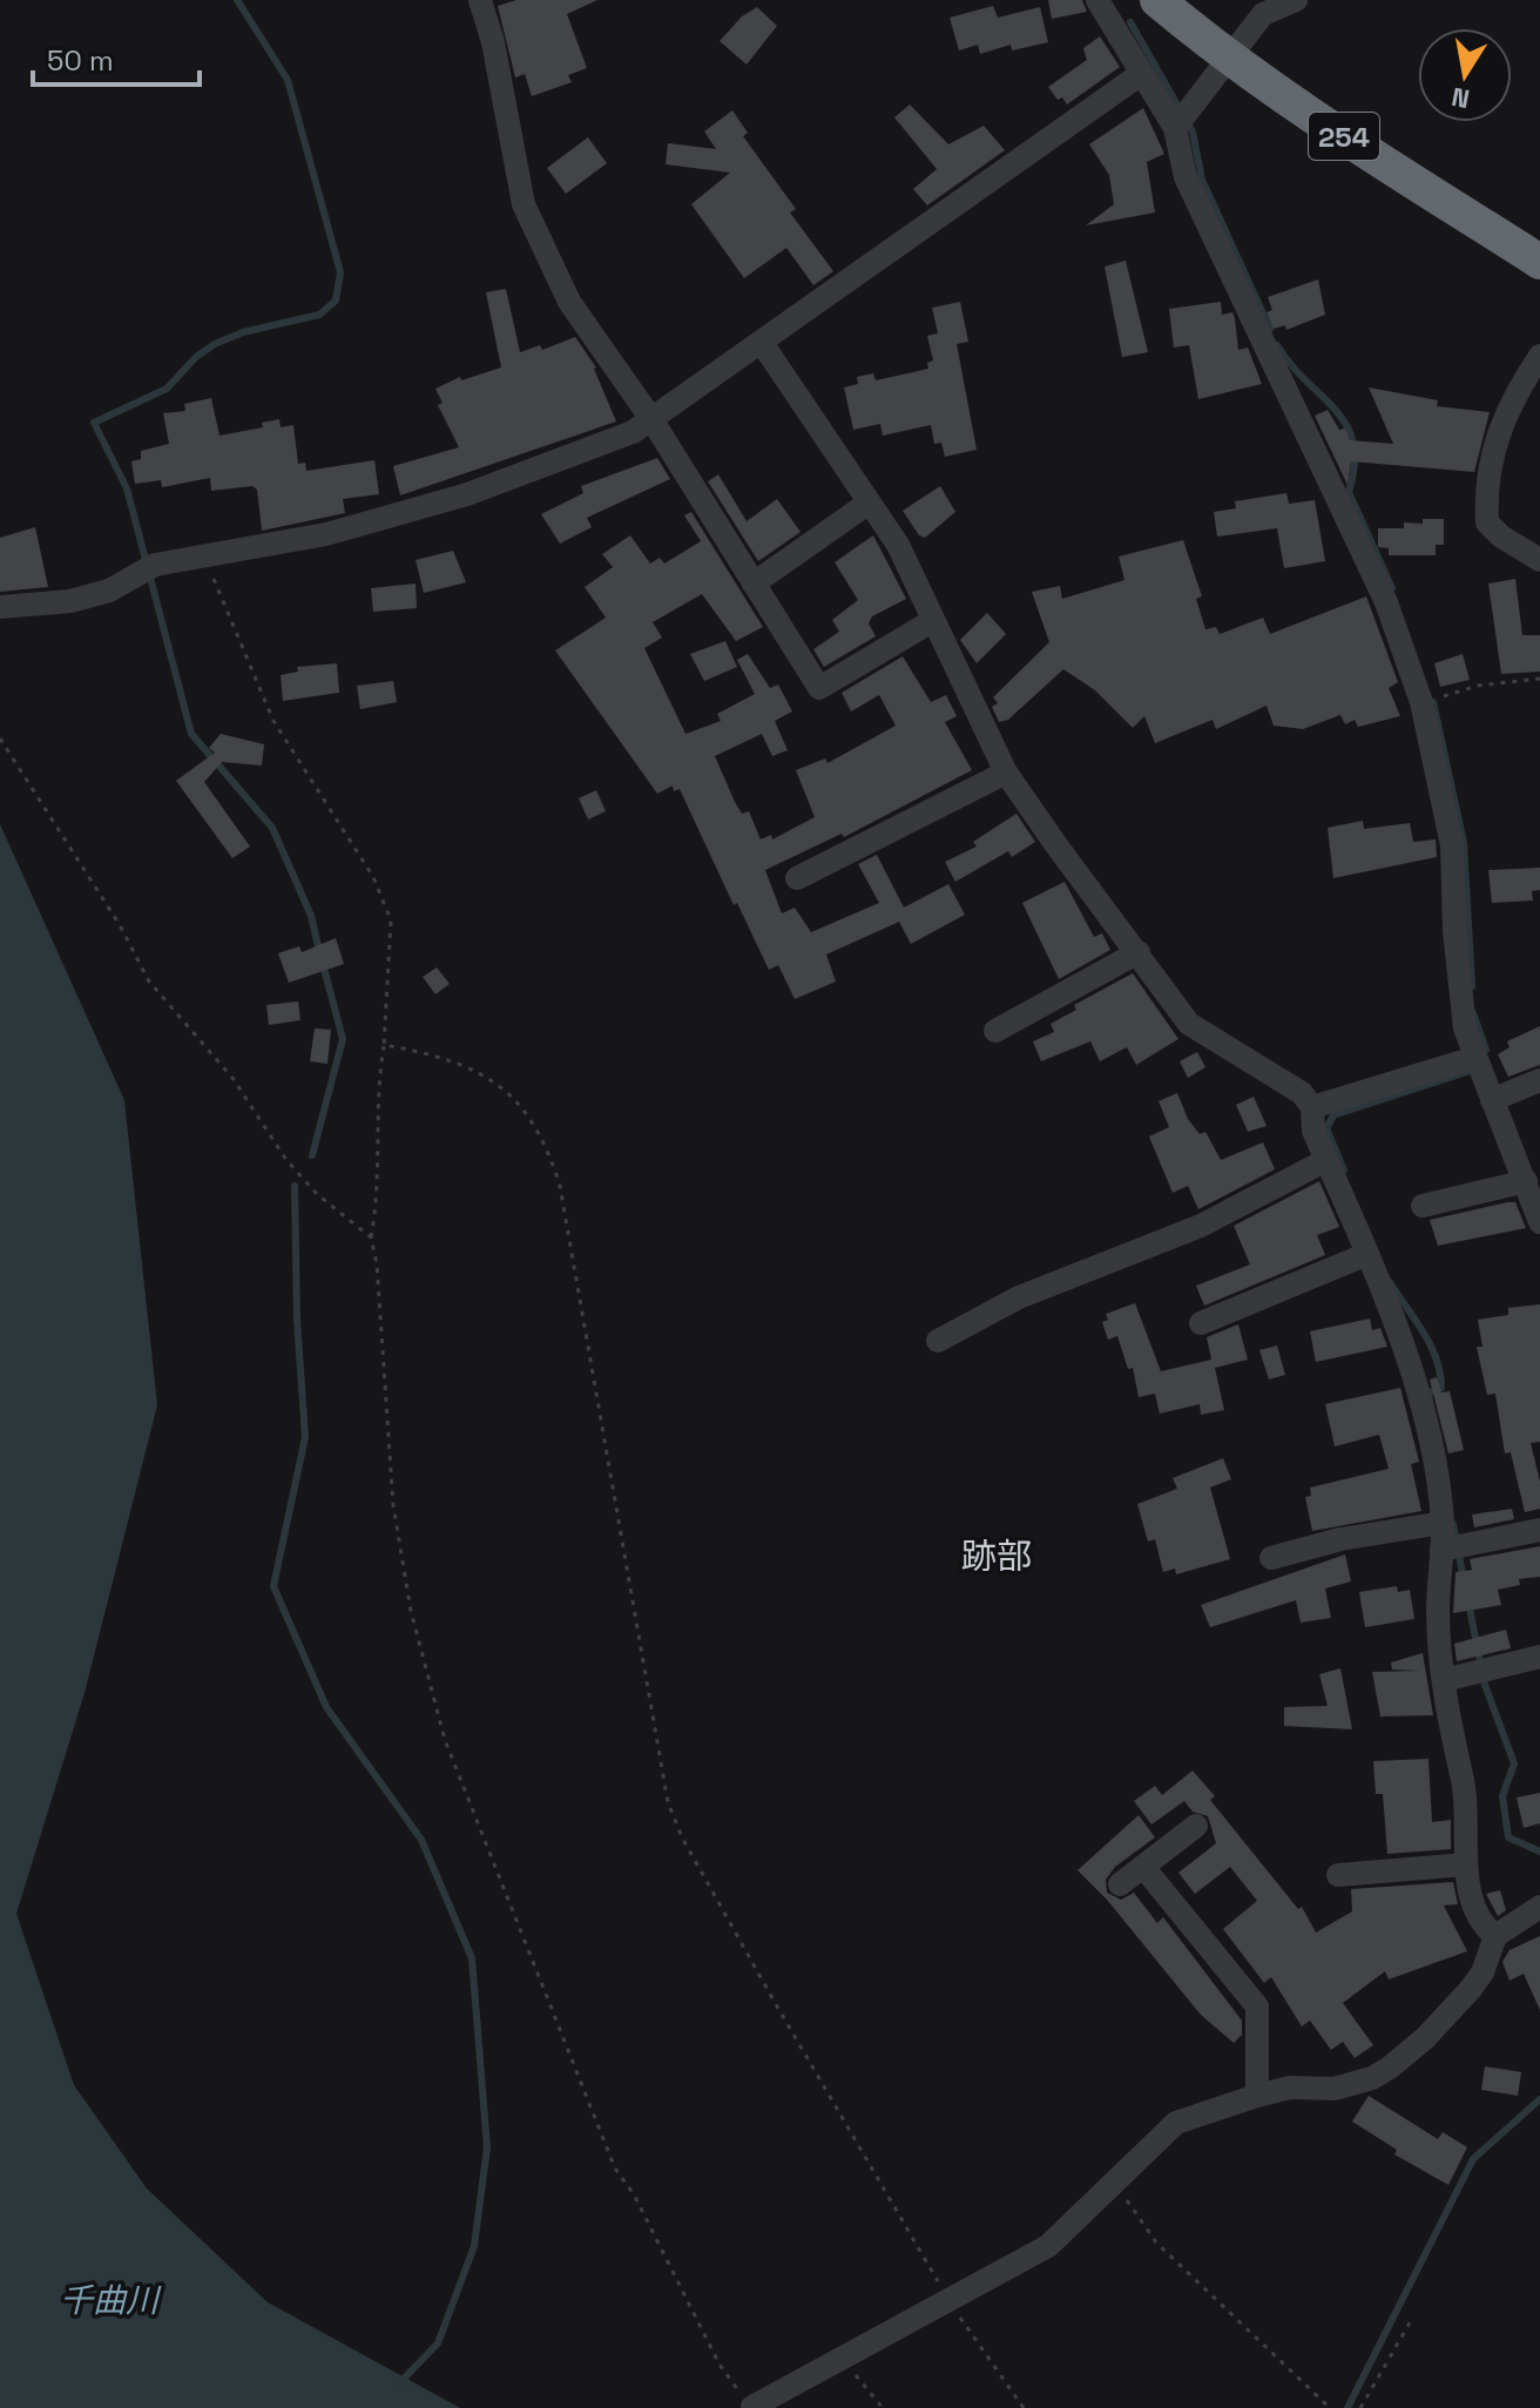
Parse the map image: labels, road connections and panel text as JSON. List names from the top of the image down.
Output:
{
  "streets": {
    "highway": ["254"]
  },
  "districts": ["跡部"],
  "water": ["千曲川"],
  "scale_bar": "50 m",
  "north": "bottom"
}
